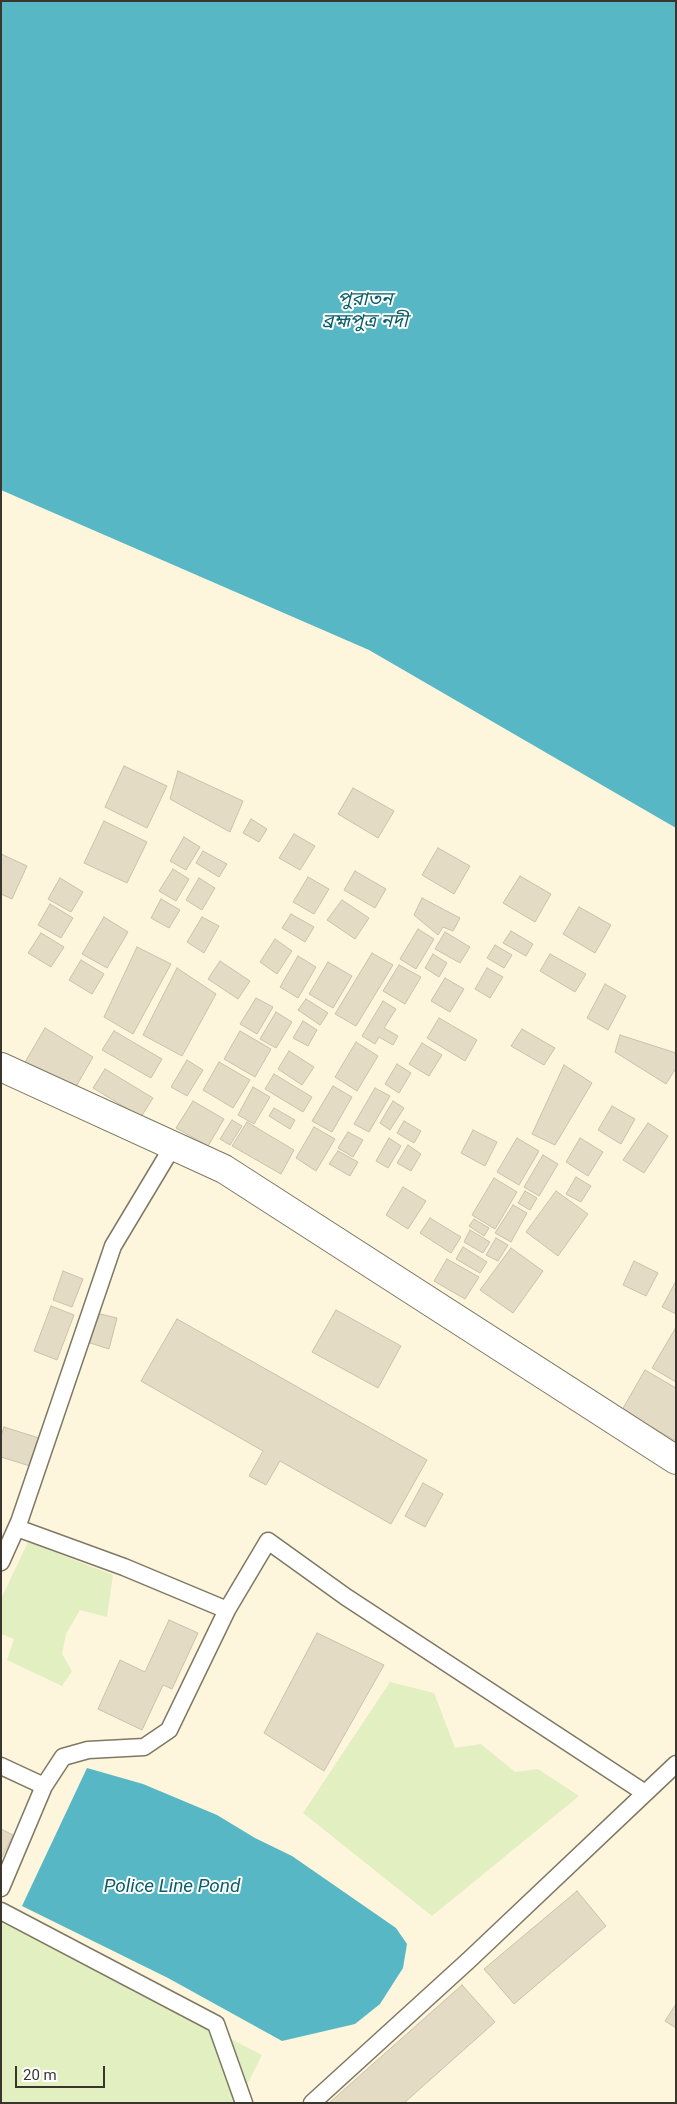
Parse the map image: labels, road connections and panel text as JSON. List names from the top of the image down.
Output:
{
  "water": ["পুরাতন ব্রহ্মপুত্র নদী", "Police Line Pond"],
  "scale_bar": "20 m"
}
